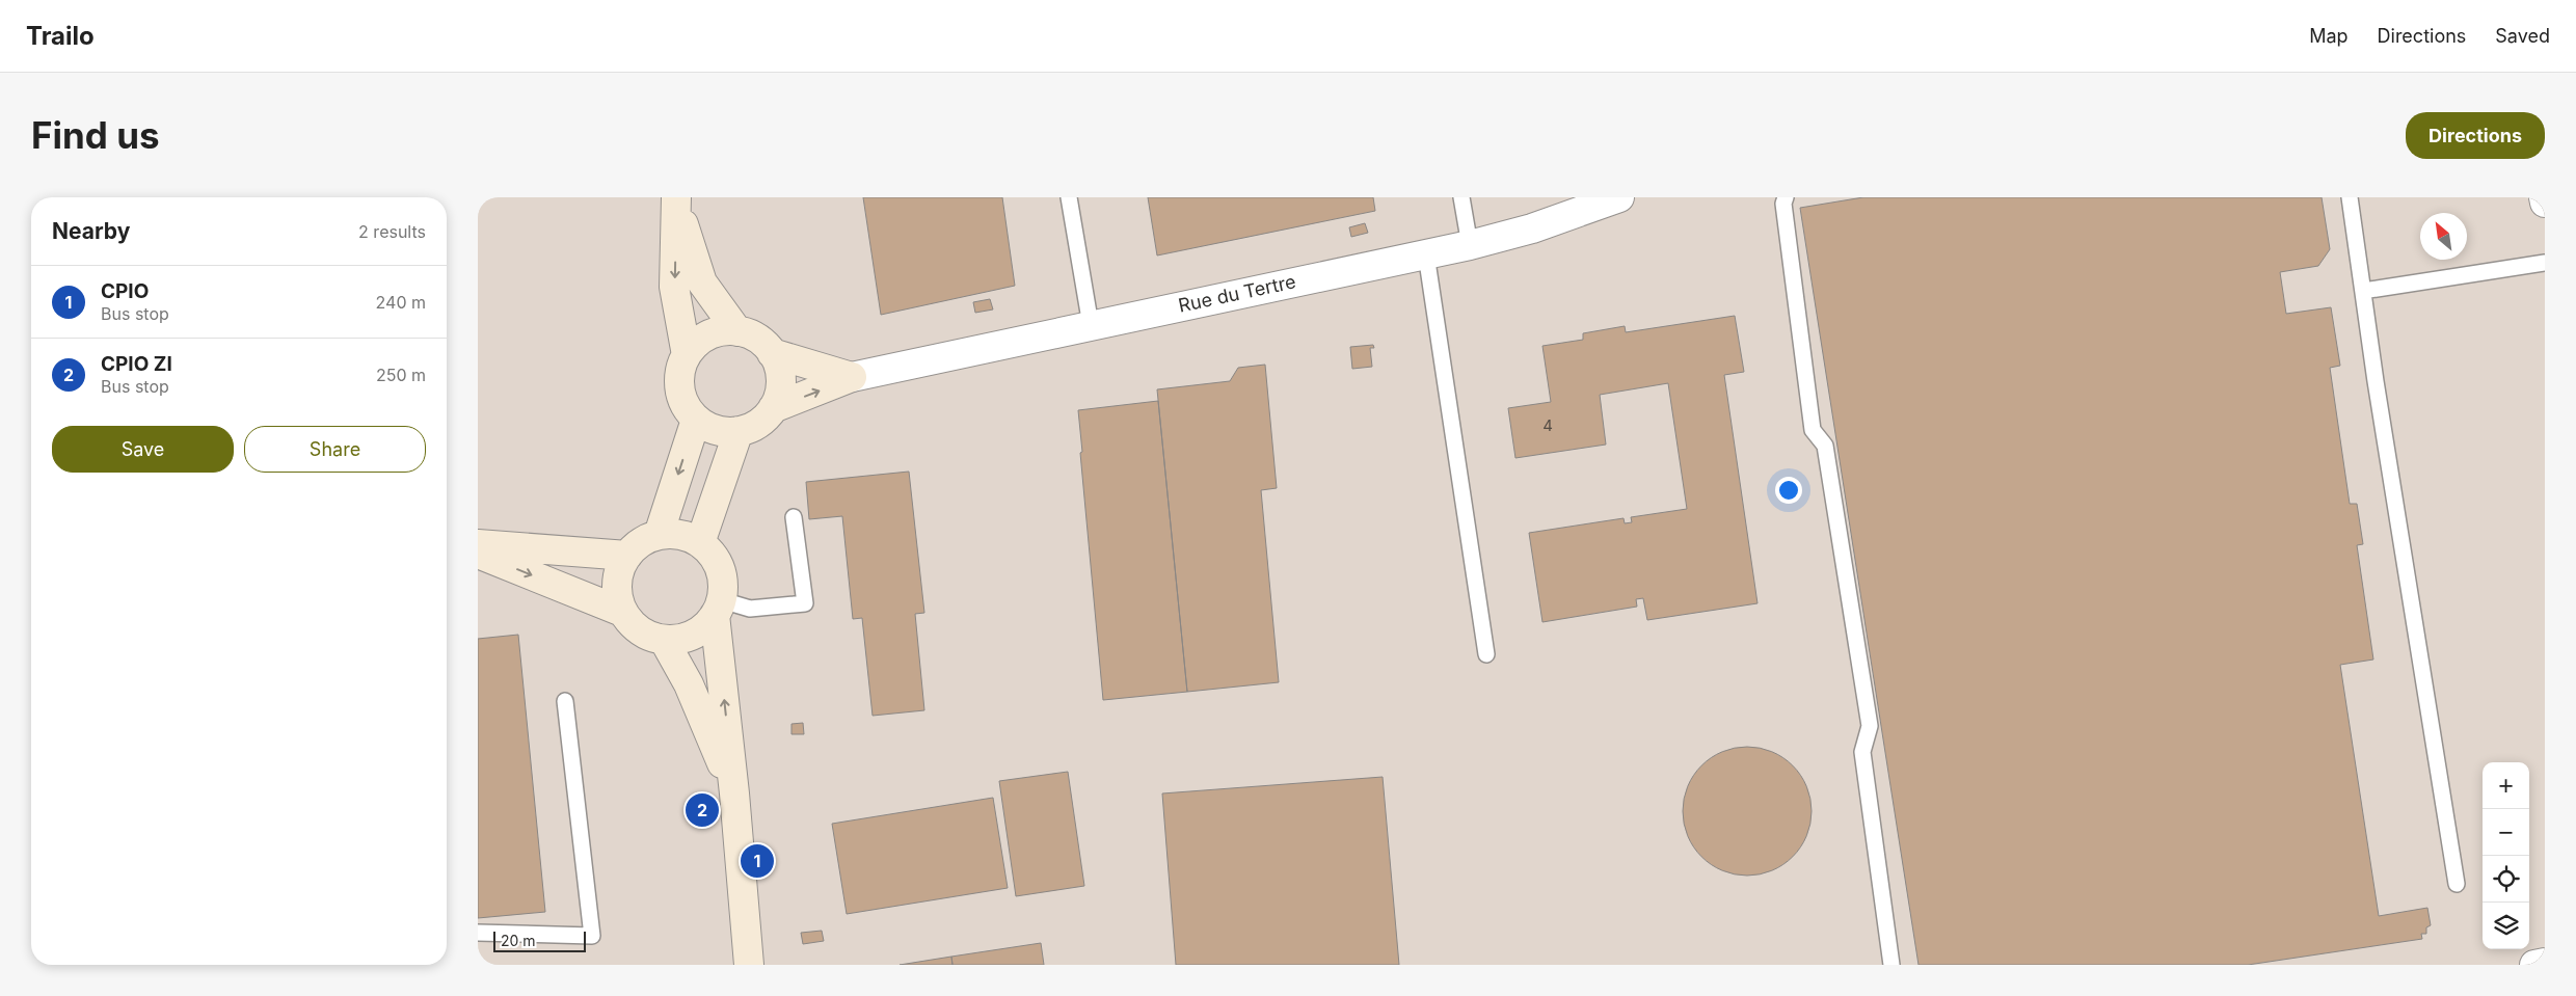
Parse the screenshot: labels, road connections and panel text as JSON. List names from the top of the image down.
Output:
{
  "streets": {
    "street": ["Rue du Tertre"]
  },
  "house_numbers": ["4"],
  "scale_bar": "20 m",
  "north": "top left",
  "page": {
    "header": "Trailo",
    "nav": ["Map", "Directions", "Saved"],
    "buttons": [
      "Directions",
      ["Save", "Share"]
    ],
    "title": "Find us",
    "heading": ["Nearby", "2 results"],
    "list": [
      {
        "mark": "1",
        "name": "CPIO",
        "note": "Bus stop",
        "value": "240 m"
      },
      {
        "mark": "2",
        "name": "CPIO ZI",
        "note": "Bus stop",
        "value": "250 m"
      }
    ],
    "map_buttons": ["+", "−"],
    "pins": ["2", "1"],
    "scale": "20 m"
  }
}
